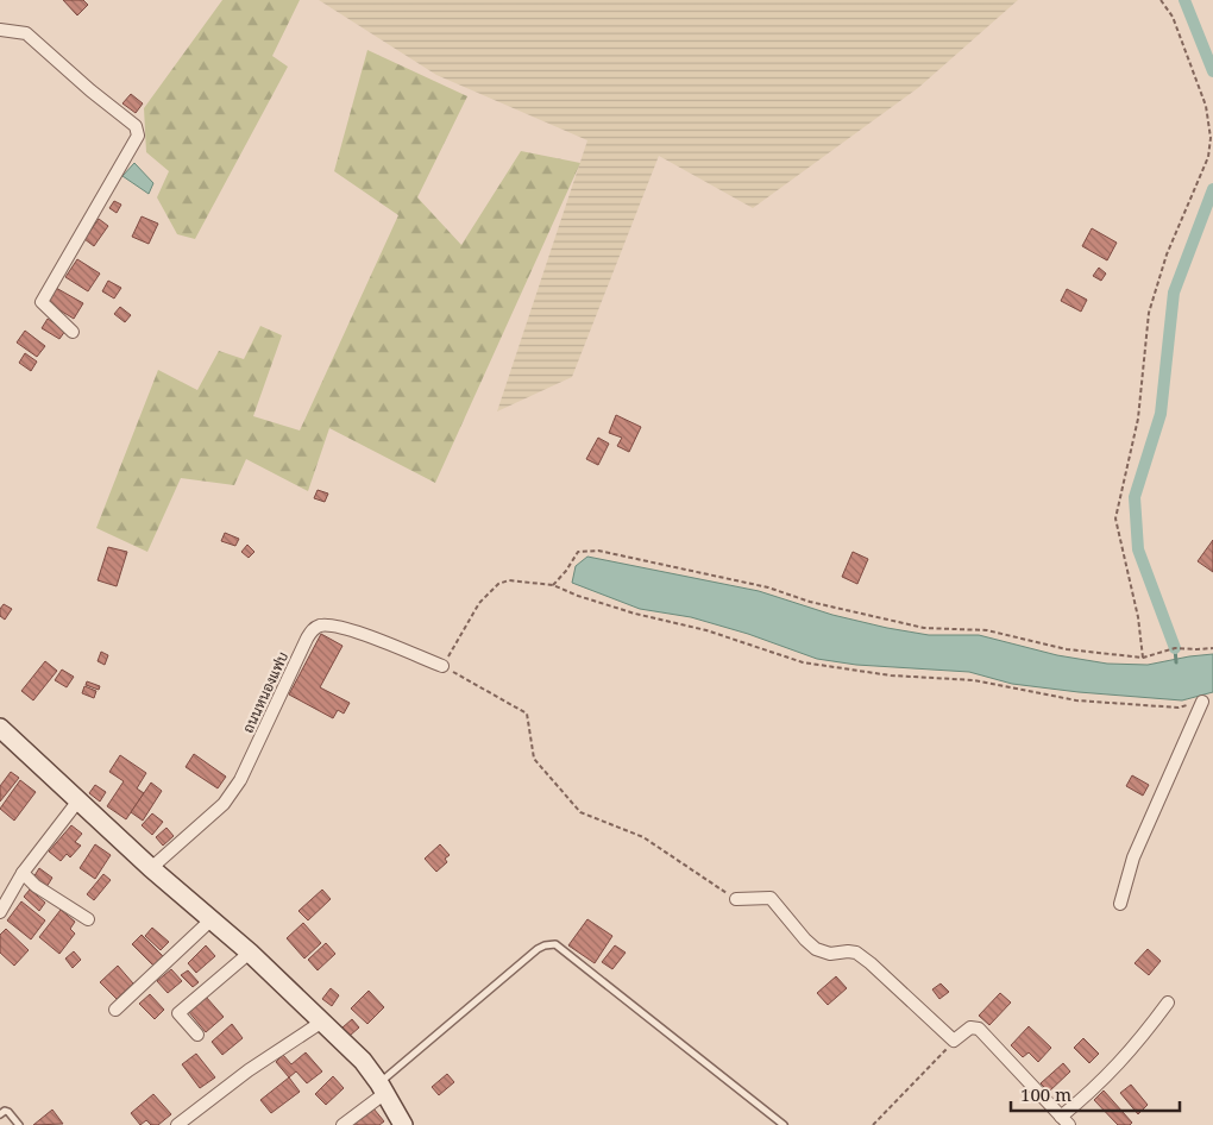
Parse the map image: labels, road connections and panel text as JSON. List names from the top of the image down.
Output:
{
  "streets": {
    "street": ["ถนนหนองแฟบ"]
  },
  "scale_bar": "100 m"
}
